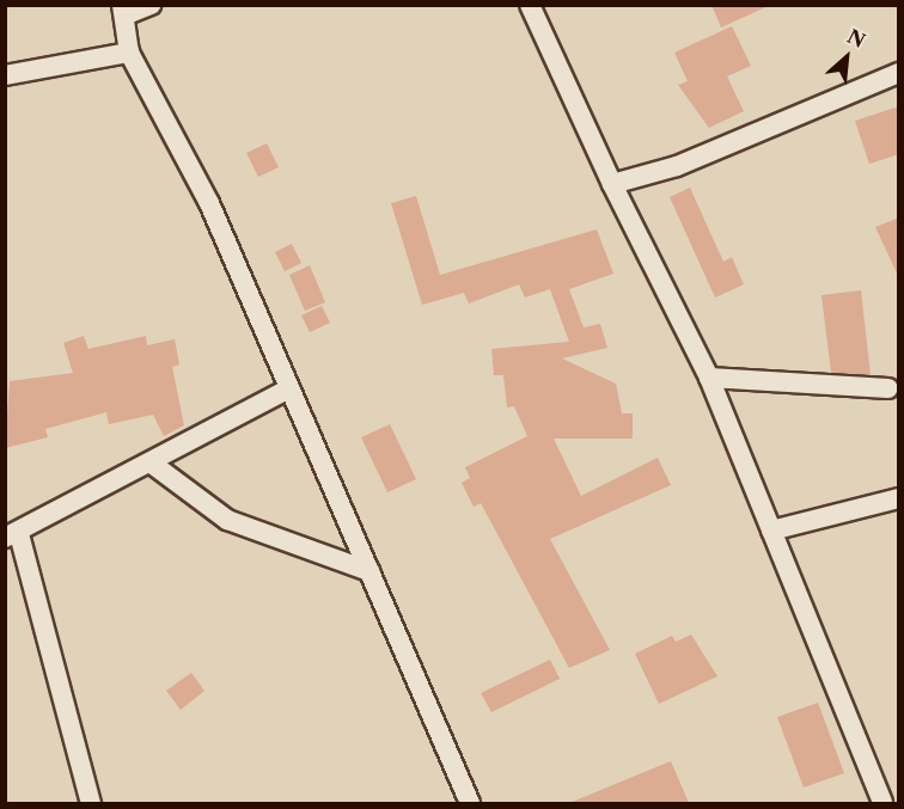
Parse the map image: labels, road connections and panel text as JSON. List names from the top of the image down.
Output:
{
  "north": "top right"
}
